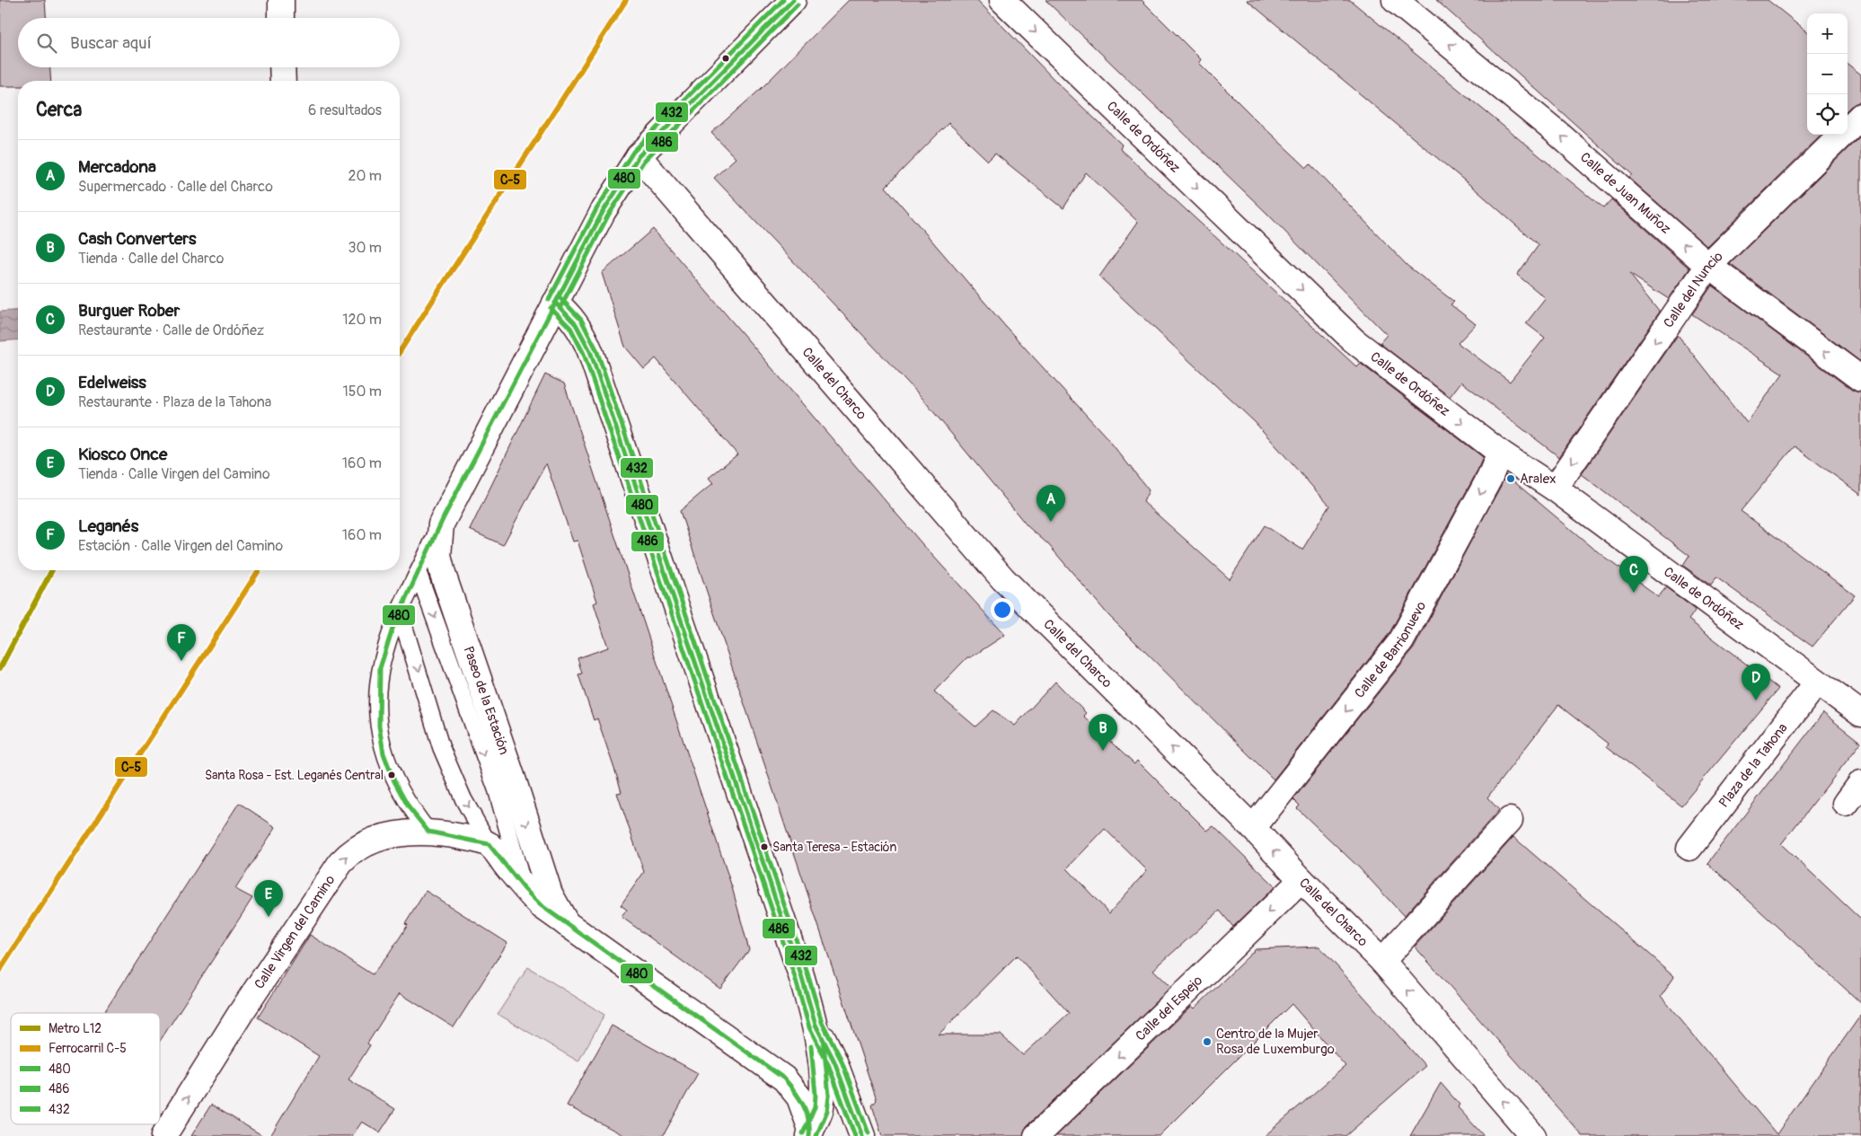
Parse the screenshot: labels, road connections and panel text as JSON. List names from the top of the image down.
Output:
{
  "streets": {
    "street": [
      "Calle de Ordóñez",
      "Calle de Juan Muñoz",
      "Calle del Nuncio",
      "Calle del Charco",
      "Calle de Barrionuevo",
      "Paseo de la Estación",
      "Plaza de la Tahona",
      "Calle Virgen del Camino",
      "Calle del Espejo"
    ]
  },
  "crossings": [
    ["Calle de Ordóñez", "Calle del Nuncio"],
    ["Calle de Ordóñez", "Calle de Barrionuevo"],
    ["Calle de Ordóñez", "Plaza de la Tahona"],
    ["Calle de Juan Muñoz", "Calle del Nuncio"],
    ["Calle del Charco", "Calle de Barrionuevo"],
    ["Calle del Charco", "Calle del Espejo"],
    ["Paseo de la Estación", "Calle Virgen del Camino"]
  ],
  "one_way": [
    "Calle de Ordóñez",
    "Calle de Juan Muñoz",
    "Calle del Nuncio",
    "Calle del Charco",
    "Calle Virgen del Camino",
    "Calle del Espejo"
  ],
  "places": [
    "Aralex",
    "Santa Rosa - Est. Leganés Central",
    "Santa Teresa - Estación",
    "Centro de la Mujer Rosa de Luxemburgo"
  ],
  "lines": [
    "rail line C-5",
    "transit line 480",
    "transit line 432",
    "transit line 486",
    "metro line L12"
  ],
  "legend": [
    "Metro L12",
    "Ferrocarril C-5",
    "480",
    "486",
    "432"
  ],
  "page": {
    "map_buttons": ["+", "−"],
    "search": "Buscar aquí",
    "heading": ["Cerca", "6 resultados"],
    "list": [
      {
        "mark": "A",
        "name": "Mercadona",
        "note": "Supermercado · Calle del Charco",
        "value": "20 m"
      },
      {
        "mark": "B",
        "name": "Cash Converters",
        "note": "Tienda · Calle del Charco",
        "value": "30 m"
      },
      {
        "mark": "C",
        "name": "Burguer Rober",
        "note": "Restaurante · Calle de Ordóñez",
        "value": "120 m"
      },
      {
        "mark": "D",
        "name": "Edelweiss",
        "note": "Restaurante · Plaza de la Tahona",
        "value": "150 m"
      },
      {
        "mark": "E",
        "name": "Kiosco Once",
        "note": "Tienda · Calle Virgen del Camino",
        "value": "160 m"
      },
      {
        "mark": "F",
        "name": "Leganés",
        "note": "Estación · Calle Virgen del Camino",
        "value": "160 m"
      }
    ],
    "pins": [
      "A",
      "C",
      "F",
      "D",
      "B",
      "E"
    ]
  }
}
